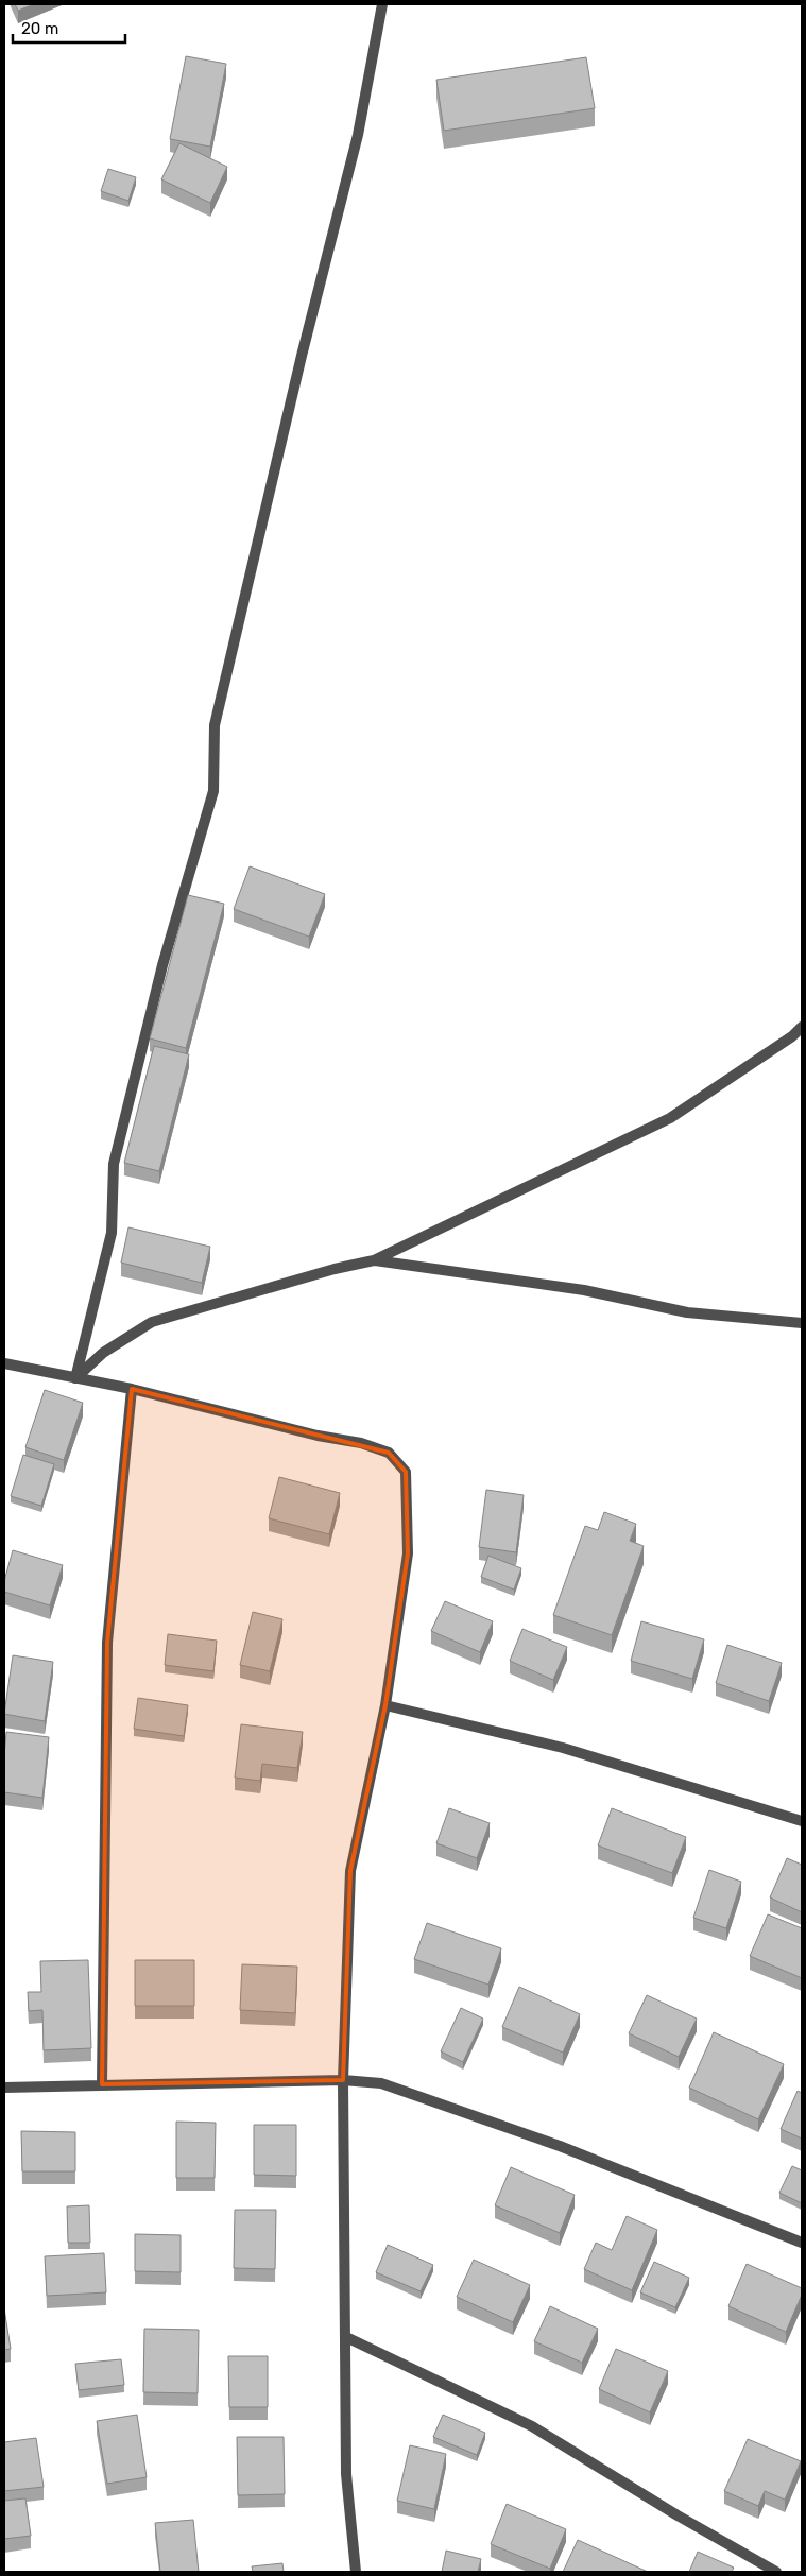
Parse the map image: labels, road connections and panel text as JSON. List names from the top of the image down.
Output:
{
  "scale_bar": "20 m"
}
